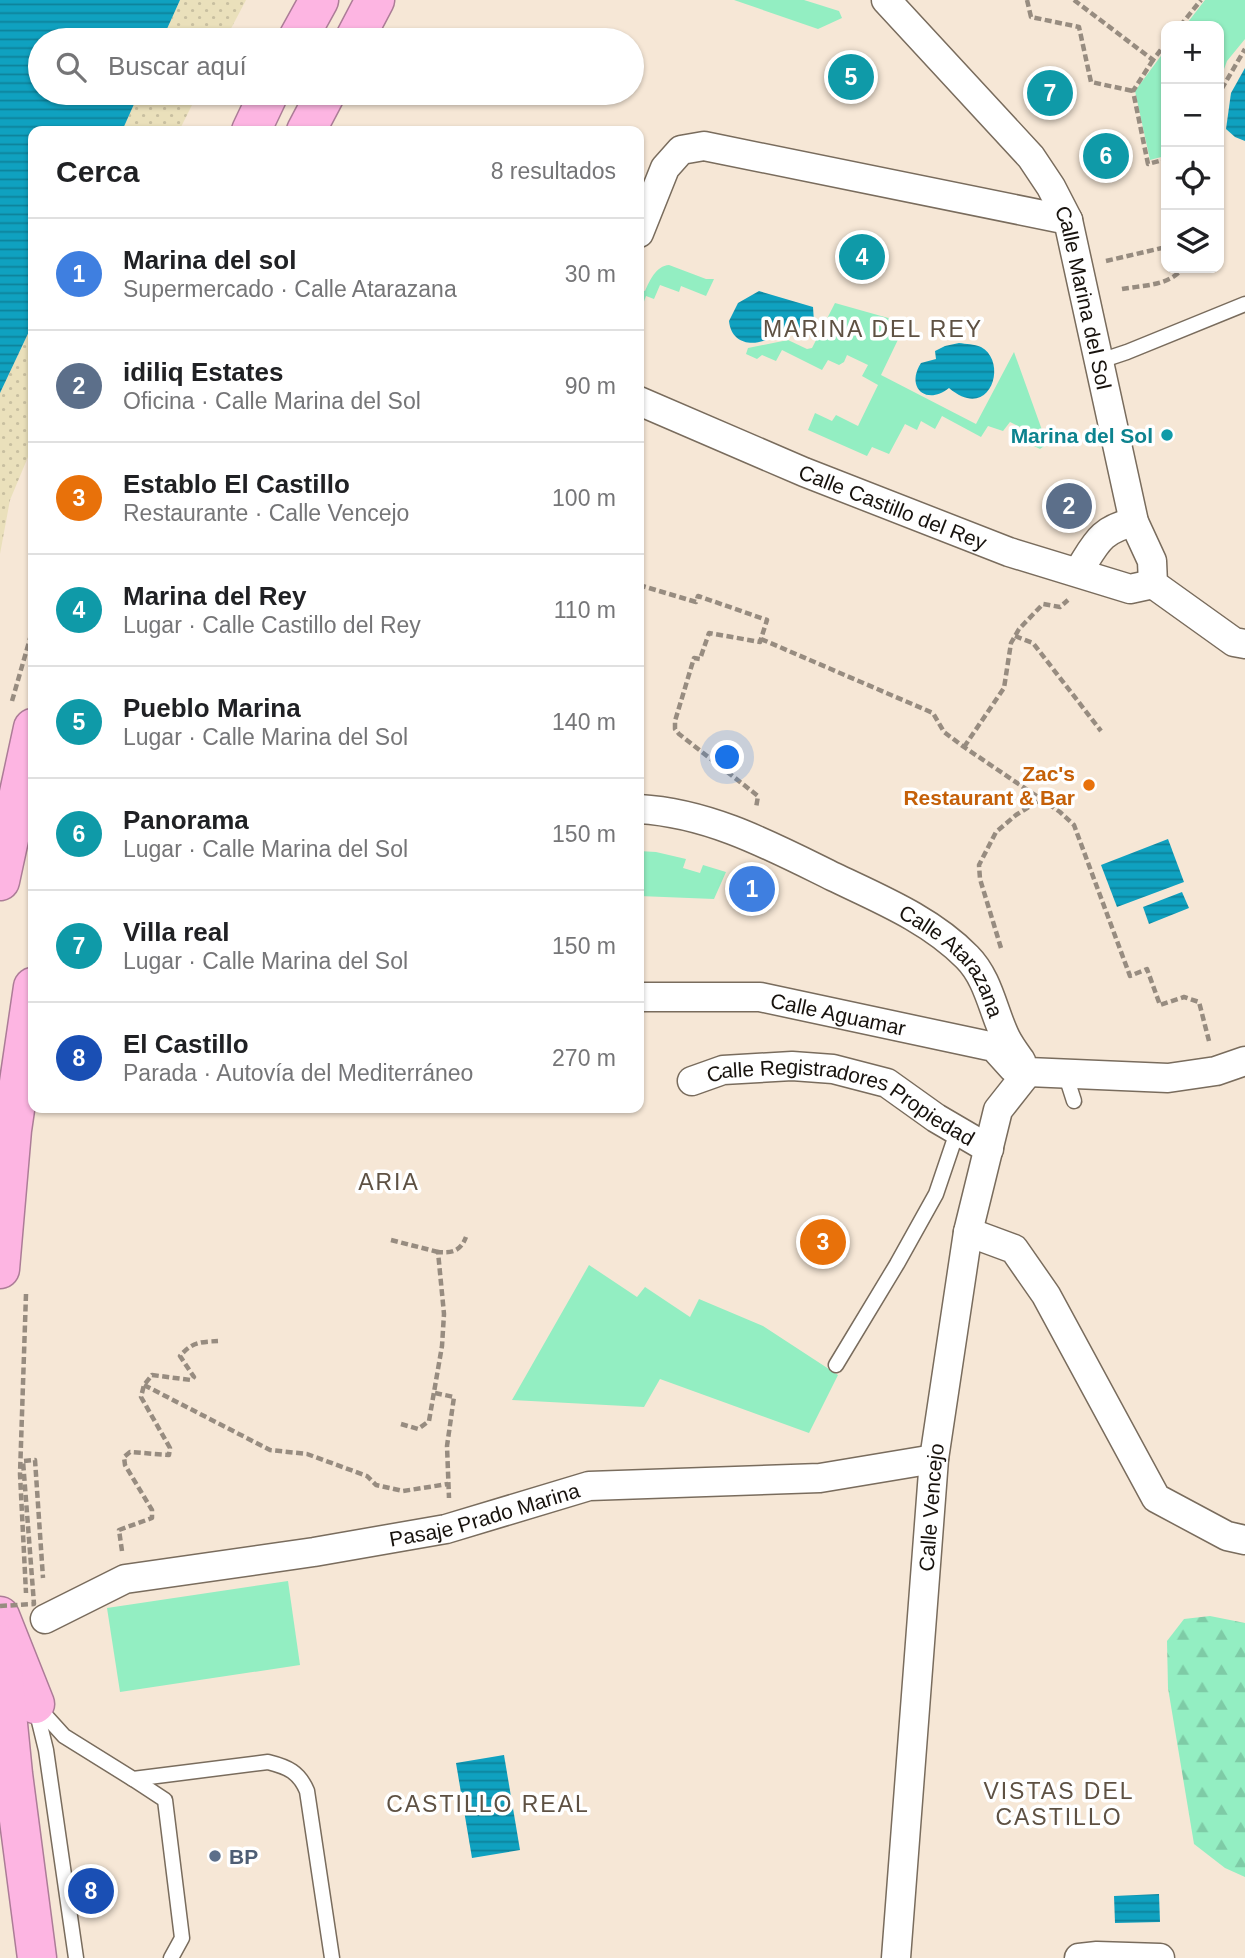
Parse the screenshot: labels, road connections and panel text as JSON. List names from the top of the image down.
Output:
{
  "streets": {
    "street": [
      "Calle Marina del Sol",
      "Calle Castillo del Rey",
      "Calle Atarazana",
      "Calle Aguamar",
      "Calle Registradores Propiedad",
      "Calle Vencejo",
      "Pasaje Prado Marina"
    ]
  },
  "crossings": [
    ["Calle Marina del Sol", "Calle Castillo del Rey"],
    ["Calle Atarazana", "Calle Aguamar"],
    ["Calle Atarazana", "Calle Vencejo"],
    ["Calle Aguamar", "Calle Vencejo"],
    ["Calle Registradores Propiedad", "Calle Vencejo"],
    ["Calle Vencejo", "Pasaje Prado Marina"]
  ],
  "districts": [
    "MARINA DEL REY",
    "ARIA",
    "VISTAS DEL CASTILLO",
    "CASTILLO REAL"
  ],
  "places": ["Marina del Sol", "Zac's Restaurant & Bar", "BP"],
  "page": {
    "map_buttons": ["+", "−"],
    "search": "Buscar aquí",
    "pins": [
      "5",
      "7",
      "6",
      "4",
      "2",
      "1",
      "3",
      "8"
    ],
    "heading": ["Cerca", "8 resultados"],
    "list": [
      {
        "mark": "1",
        "name": "Marina del sol",
        "note": "Supermercado · Calle Atarazana",
        "value": "30 m"
      },
      {
        "mark": "2",
        "name": "idiliq Estates",
        "note": "Oficina · Calle Marina del Sol",
        "value": "90 m"
      },
      {
        "mark": "3",
        "name": "Establo El Castillo",
        "note": "Restaurante · Calle Vencejo",
        "value": "100 m"
      },
      {
        "mark": "4",
        "name": "Marina del Rey",
        "note": "Lugar · Calle Castillo del Rey",
        "value": "110 m"
      },
      {
        "mark": "5",
        "name": "Pueblo Marina",
        "note": "Lugar · Calle Marina del Sol",
        "value": "140 m"
      },
      {
        "mark": "6",
        "name": "Panorama",
        "note": "Lugar · Calle Marina del Sol",
        "value": "150 m"
      },
      {
        "mark": "7",
        "name": "Villa real",
        "note": "Lugar · Calle Marina del Sol",
        "value": "150 m"
      },
      {
        "mark": "8",
        "name": "El Castillo",
        "note": "Parada · Autovía del Mediterráneo",
        "value": "270 m"
      }
    ]
  }
}
